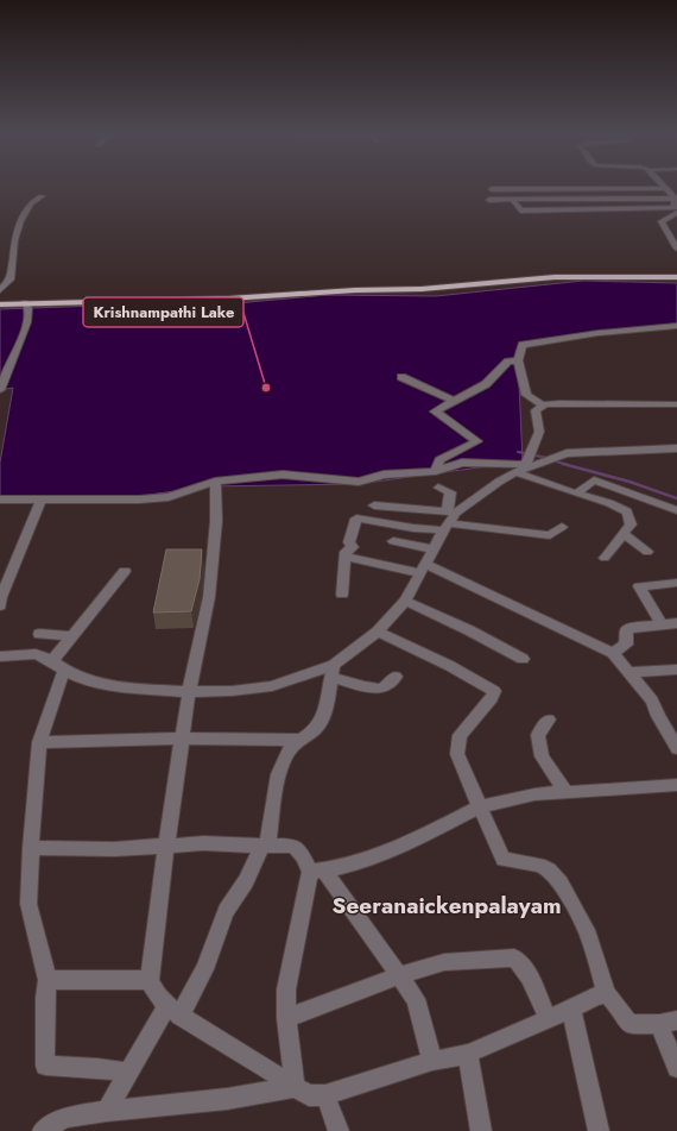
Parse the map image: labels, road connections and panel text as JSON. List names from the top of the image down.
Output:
{
  "districts": ["Seeranaickenpalayam"],
  "places": ["Krishnampathi Lake"]
}
